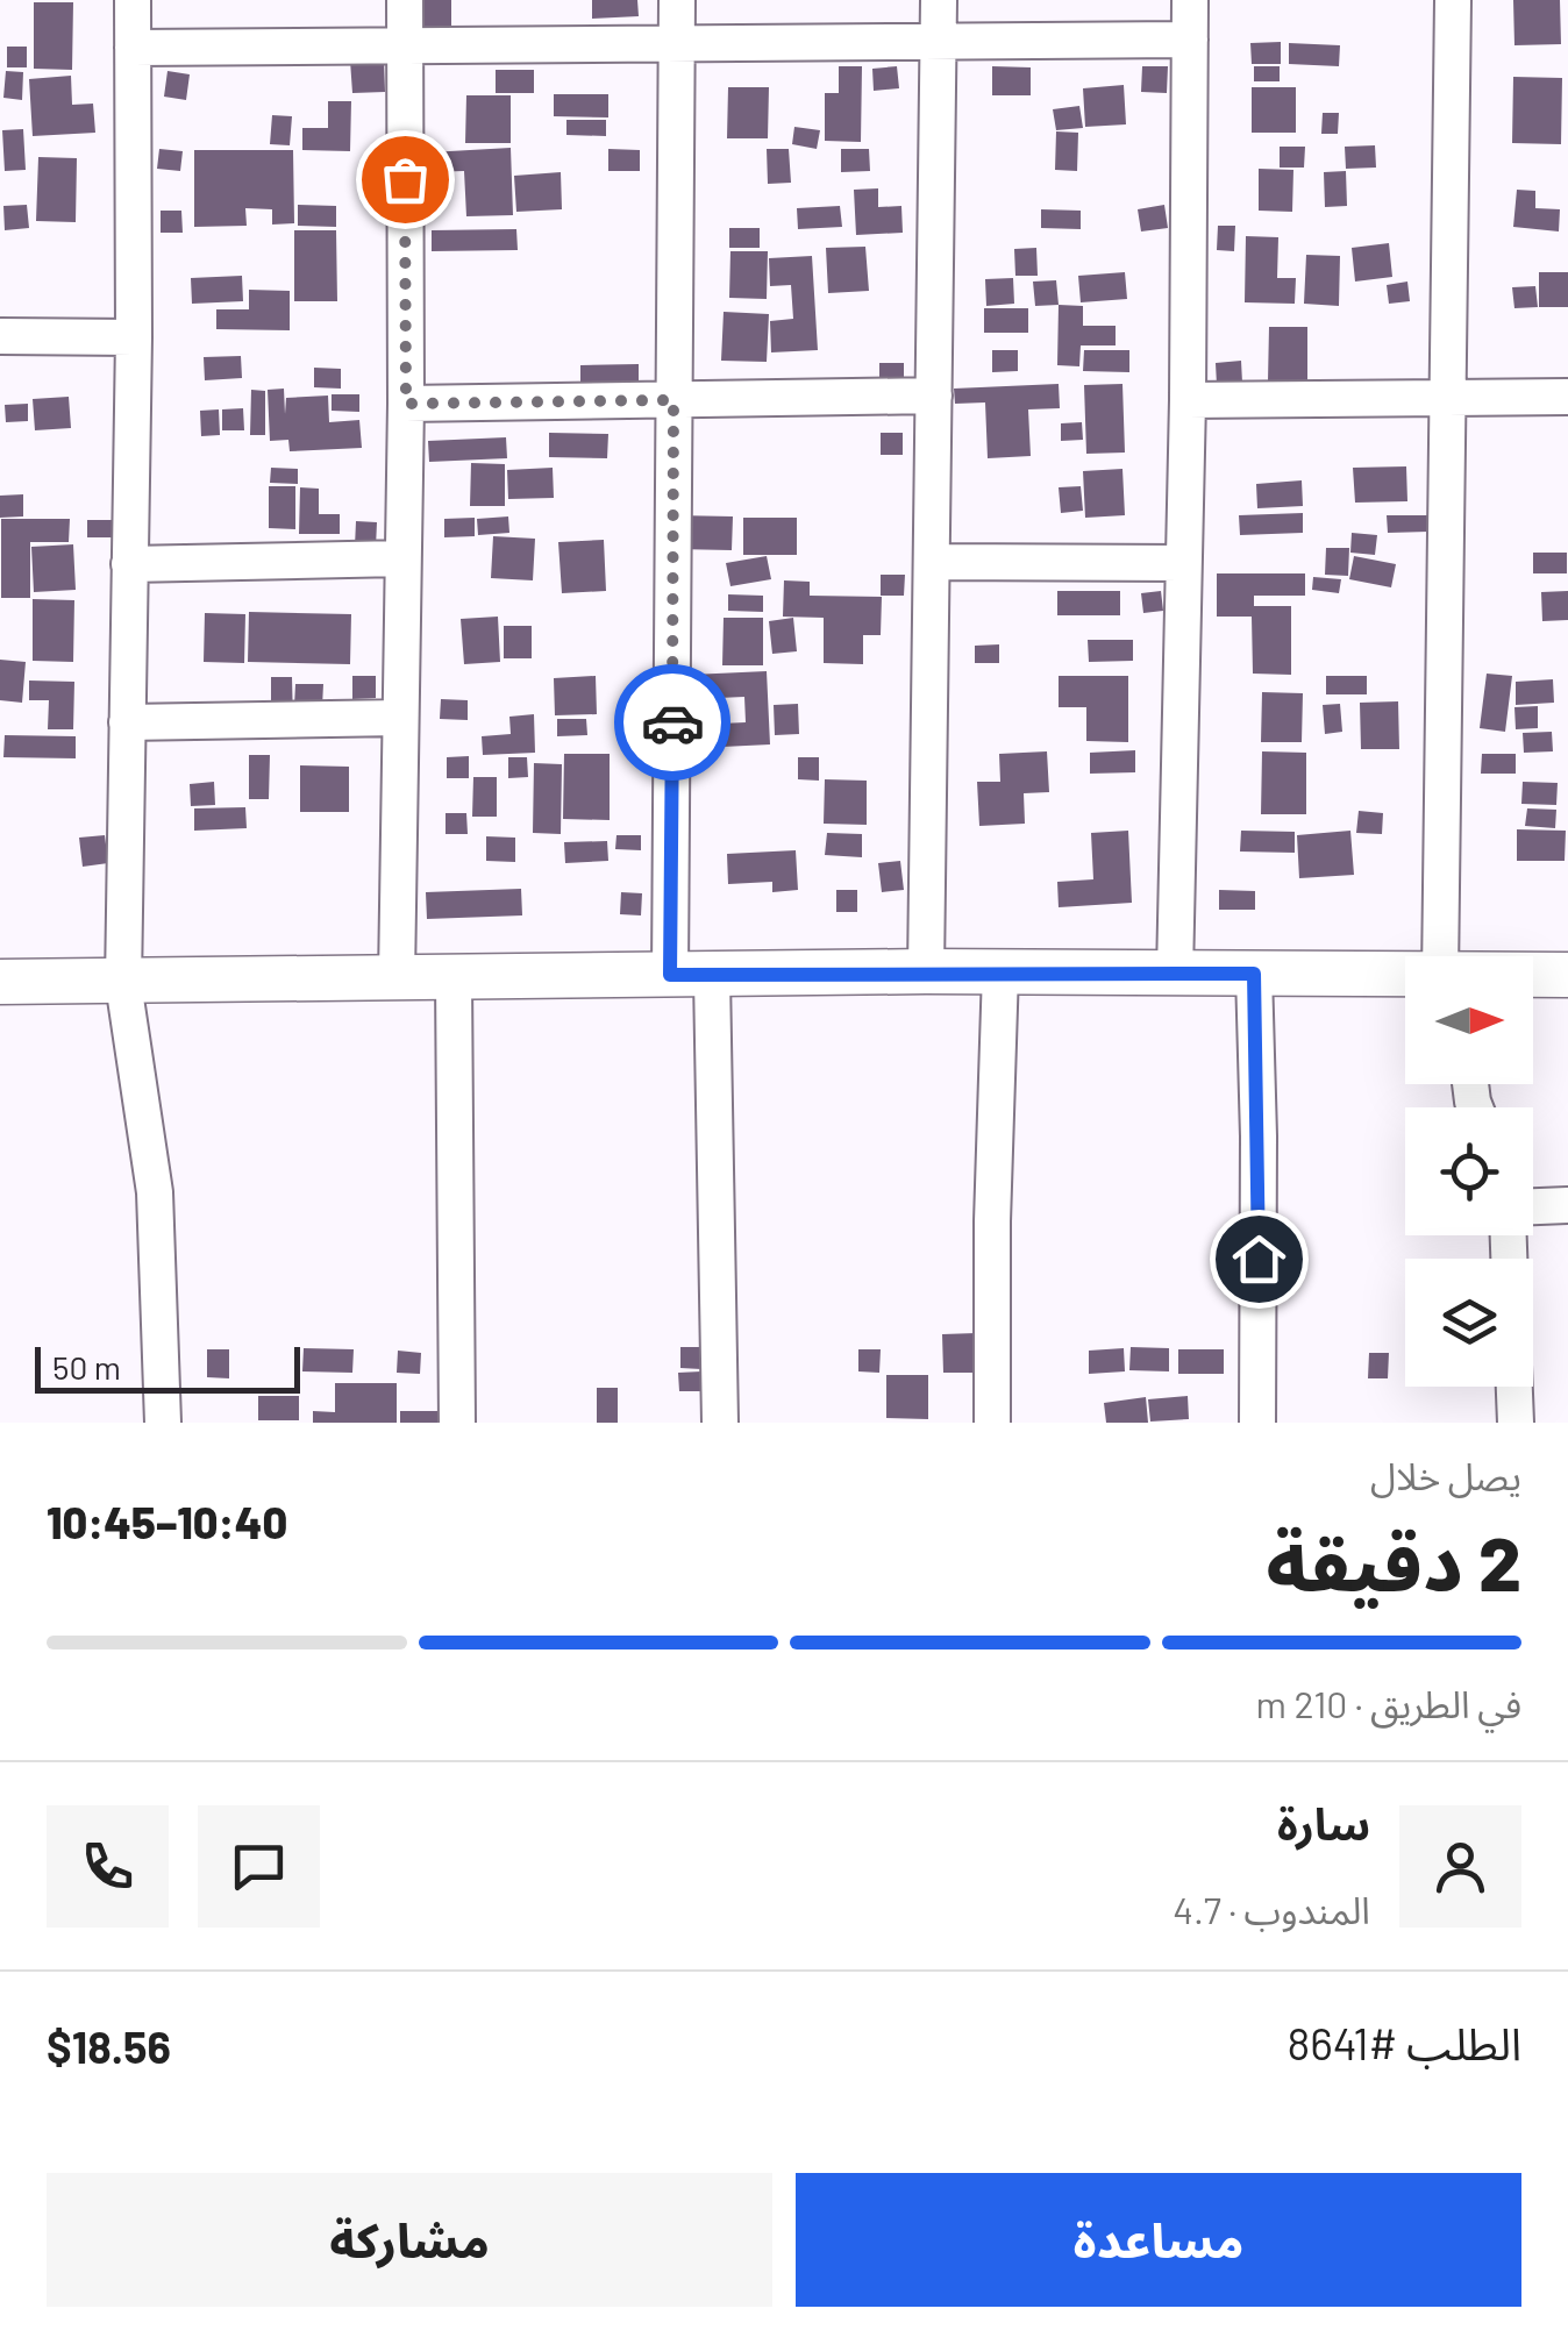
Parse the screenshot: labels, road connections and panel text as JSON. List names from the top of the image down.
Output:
{
  "scale_bar": "50 m",
  "north": "right",
  "page": {
    "scale": "50 m",
    "heading": ["2 دقيقة", "يصل خلال", "10:40–10:45"],
    "panel": [
      "سارة",
      "المندوب · 4.7",
      "الطلب #8641",
      "$18.56"
    ],
    "bar": "في الطريق · 210 m",
    "buttons": ["مساعدة", "مشاركة"]
  }
}
